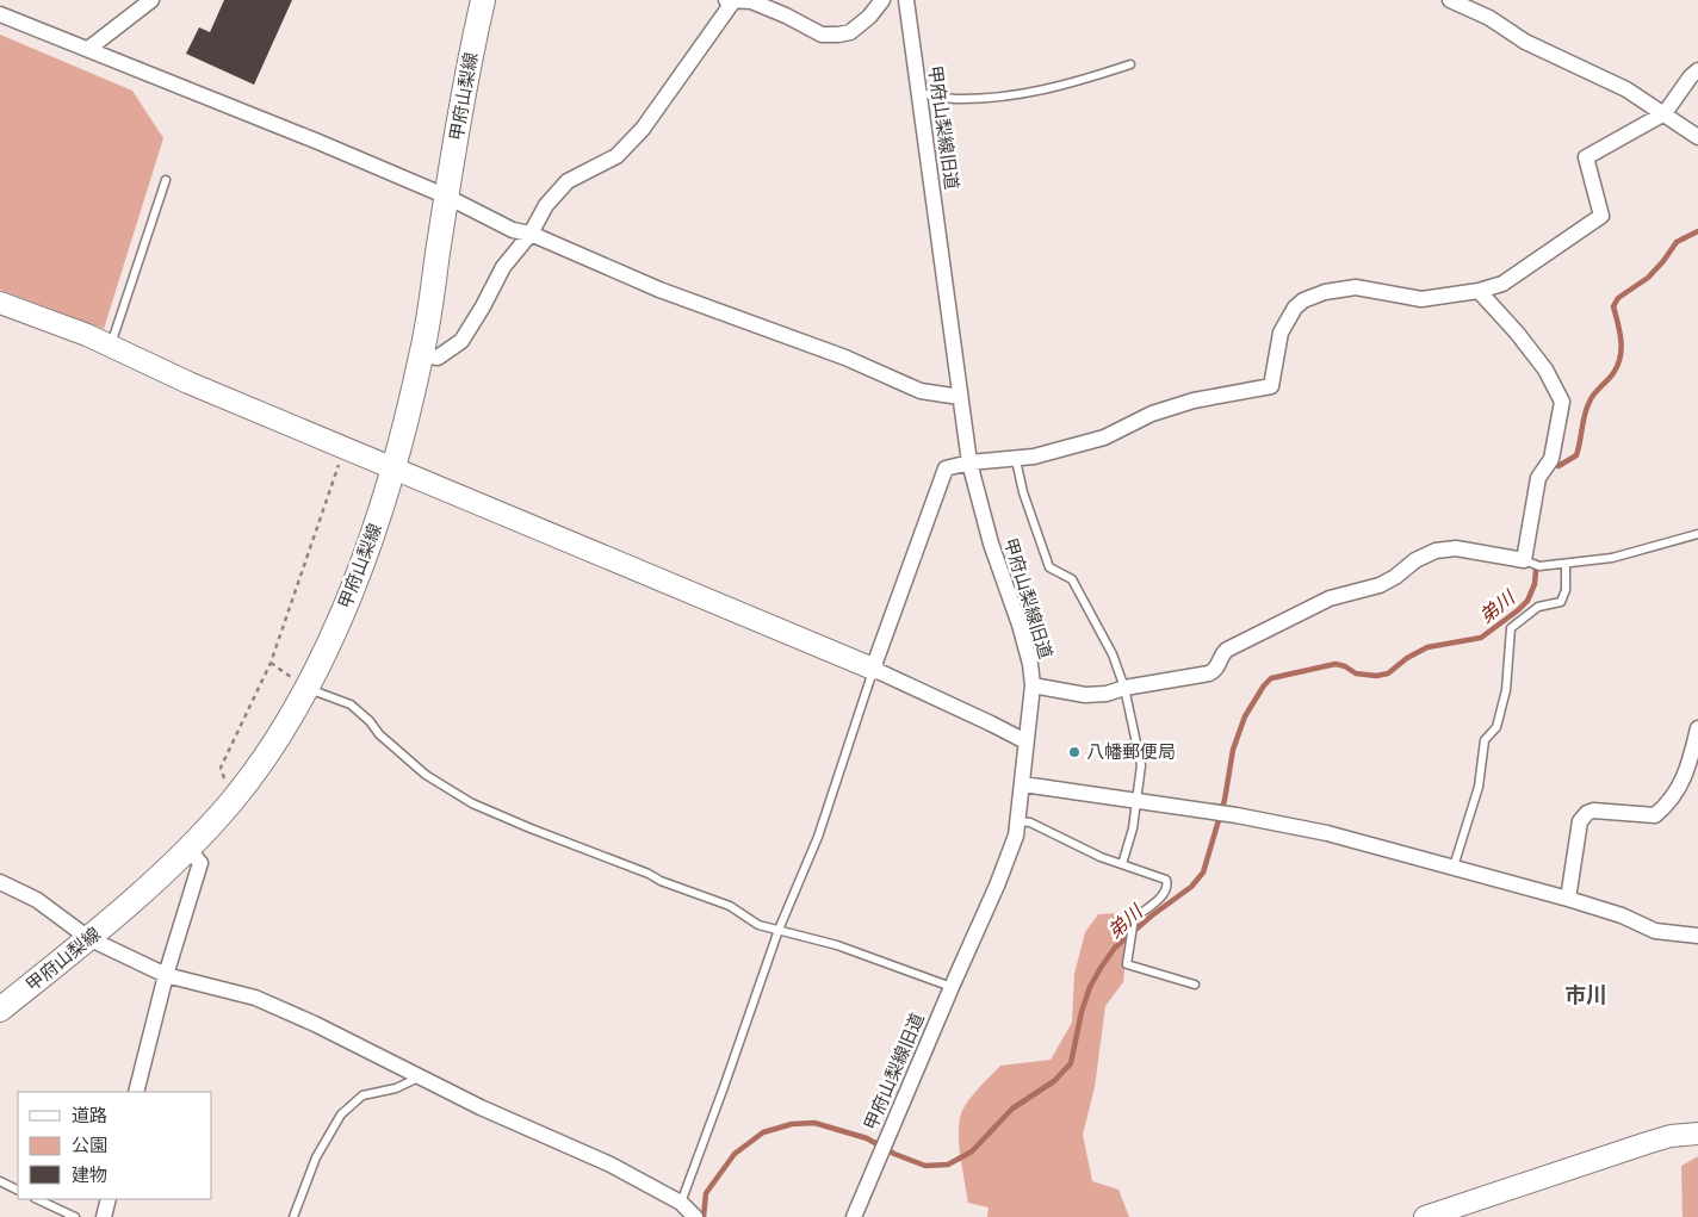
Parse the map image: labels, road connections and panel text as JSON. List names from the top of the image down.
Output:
{
  "streets": {
    "main road": ["甲府山梨線"],
    "street": ["甲府山梨線旧道"]
  },
  "districts": ["市川"],
  "water": ["弟川"],
  "places": ["八幡郵便局"],
  "legend": ["道路", "公園", "建物"]
}
